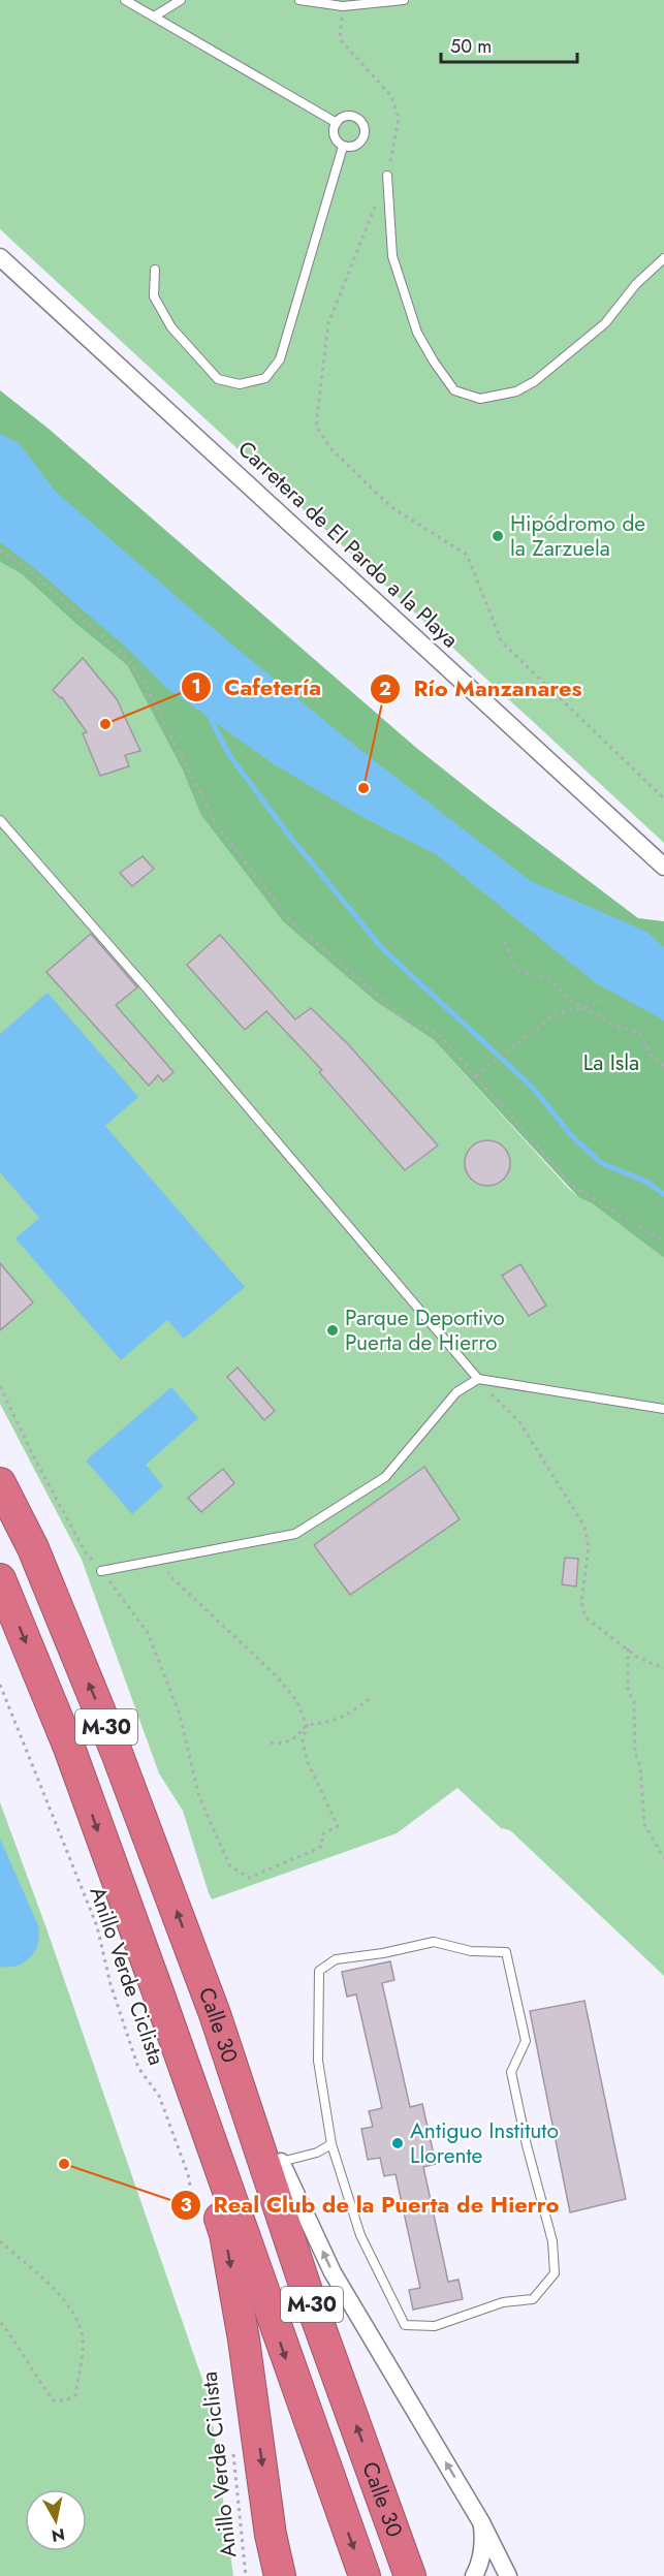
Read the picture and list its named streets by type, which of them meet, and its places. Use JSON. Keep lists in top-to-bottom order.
{
  "streets": {
    "highway": ["M-30", "Calle 30"],
    "street": ["Carretera de El Pardo a la Playa"],
    "path": ["Anillo Verde Ciclista"]
  },
  "parks": ["La Isla"],
  "places": [
    "Hipódromo de la Zarzuela",
    "Cafetería",
    "Río Manzanares",
    "Parque Deportivo Puerta de Hierro",
    "Antiguo Instituto Llorente",
    "Real Club de la Puerta de Hierro"
  ],
  "scale_bar": "50 m",
  "north": "bottom"
}
